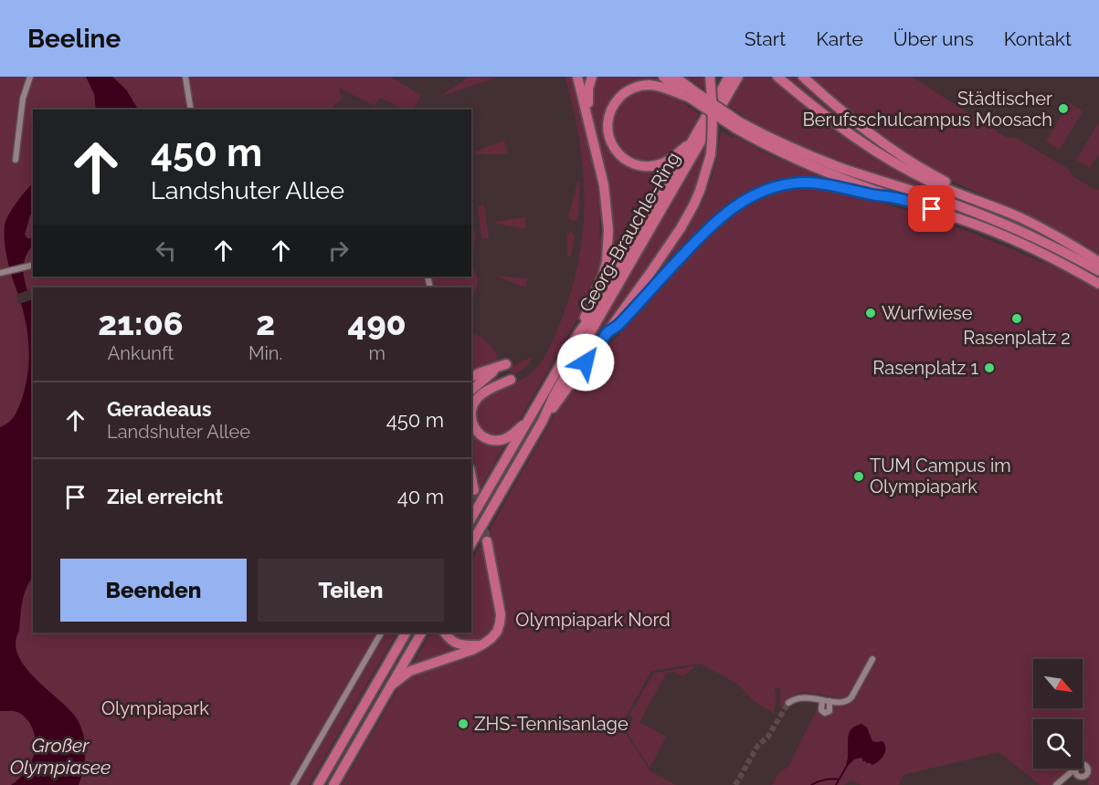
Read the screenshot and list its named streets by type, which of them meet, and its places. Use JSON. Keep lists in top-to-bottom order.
{
  "streets": {
    "highway": ["Georg-Brauchle-Ring"]
  },
  "water": ["Großer Olympiasee"],
  "parks": ["Olympiapark Nord", "Olympiapark"],
  "places": [
    "Städtischer Berufsschulcampus Moosach",
    "Wurfwiese",
    "Rasenplatz 2",
    "Rasenplatz 1",
    "TUM Campus im Olympiapark",
    "ZHS-Tennisanlage"
  ],
  "north": "bottom right",
  "page": {
    "header": "Beeline",
    "nav": [
      "Start",
      "Karte",
      "Über uns",
      "Kontakt"
    ],
    "turn": ["450 m", "Landshuter Allee"],
    "eta": [
      "21:06",
      "Ankunft",
      "2",
      "Min.",
      "490",
      "m"
    ],
    "list": [
      {
        "name": "Geradeaus",
        "note": "Landshuter Allee",
        "value": "450 m"
      },
      {
        "name": "Ziel erreicht",
        "value": "40 m"
      }
    ],
    "buttons": ["Beenden", "Teilen"]
  }
}
